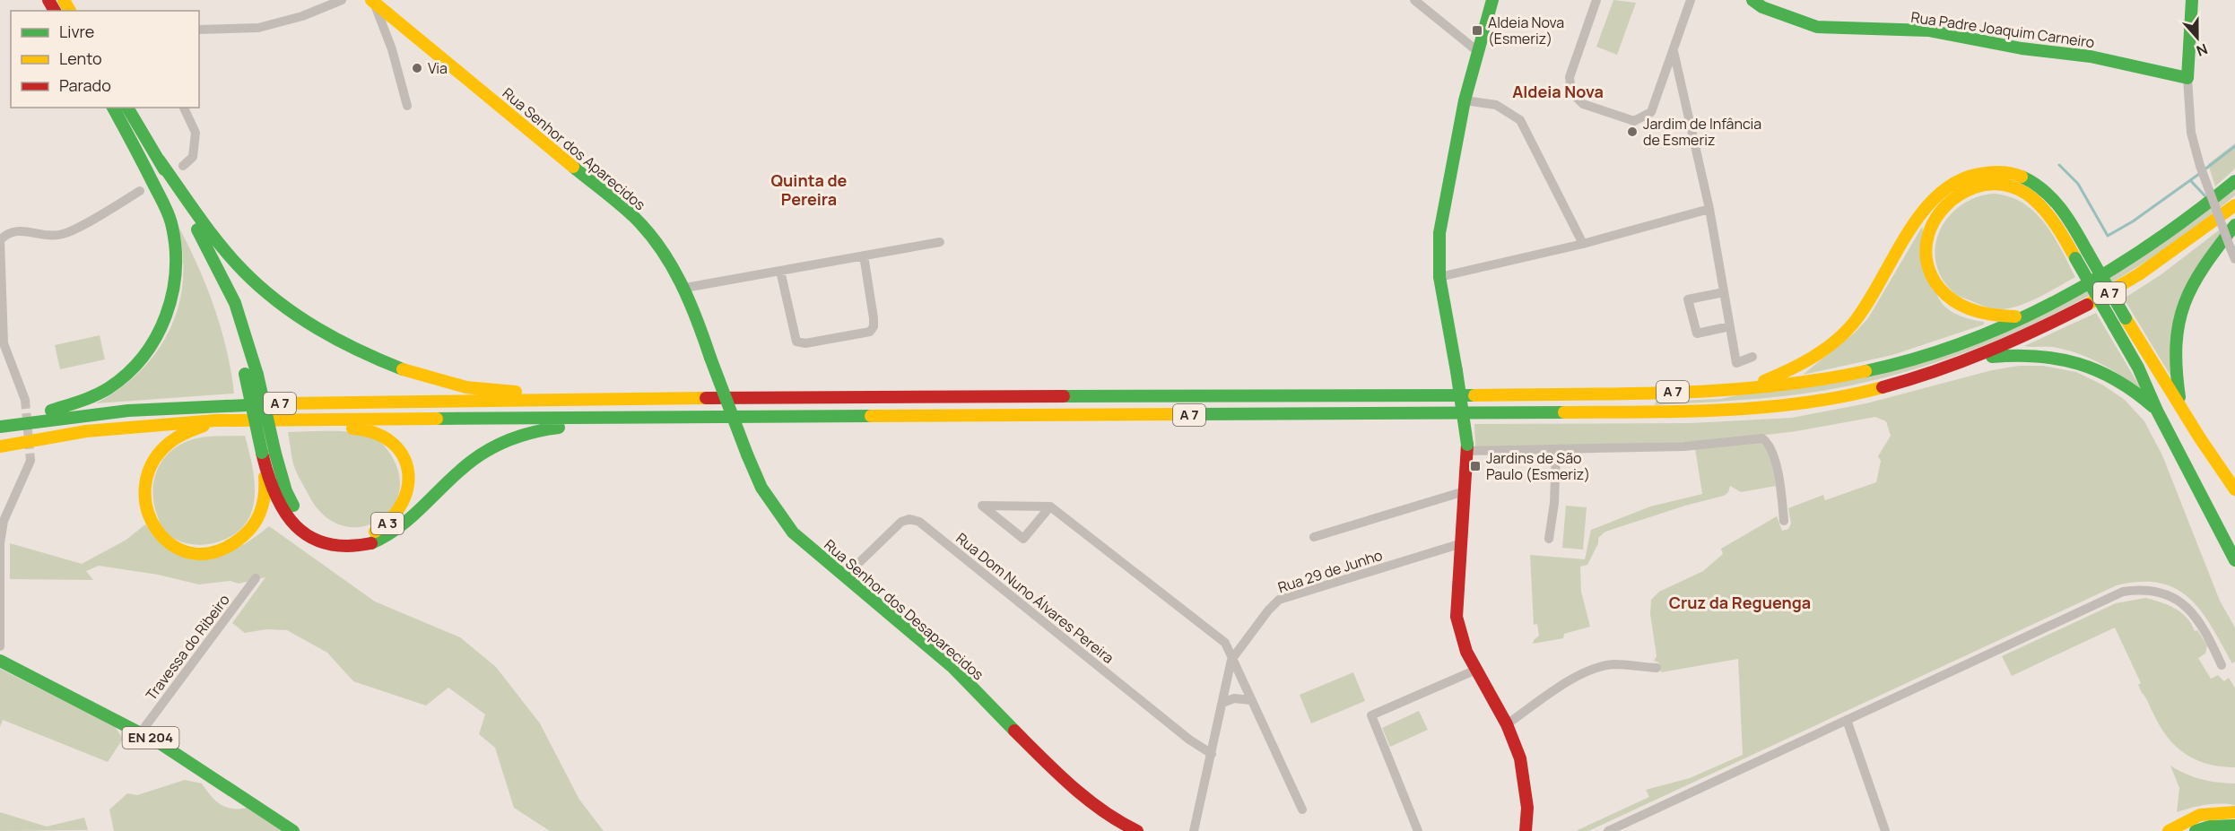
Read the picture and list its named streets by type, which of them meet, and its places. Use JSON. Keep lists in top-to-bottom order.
{
  "streets": {
    "main road": [
      "Rua Padre Joaquim Carneiro",
      "Rua Senhor dos Aparecidos",
      "A 7",
      "A 3",
      "Rua Senhor dos Desaparecidos",
      "EN 204"
    ],
    "street": ["Rua 29 de Junho", "Rua Dom Nuno Álvares Pereira", "Travessa do Ribeiro"]
  },
  "crossings": [
    ["Rua Senhor dos Aparecidos", "Rua Senhor dos Desaparecidos"],
    ["A 7", "A 3"],
    ["Rua Dom Nuno Álvares Pereira", "Rua Senhor dos Desaparecidos"],
    ["Travessa do Ribeiro", "EN 204"]
  ],
  "districts": ["Aldeia Nova", "Quinta de Pereira", "Cruz da Reguenga"],
  "places": {
    "transit": ["Aldeia Nova (Esmeriz)", "Jardins de São Paulo (Esmeriz)"],
    "other": ["Via", "Jardim de Infância de Esmeriz"]
  },
  "legend": ["Livre", "Lento", "Parado"],
  "north": "bottom"
}
